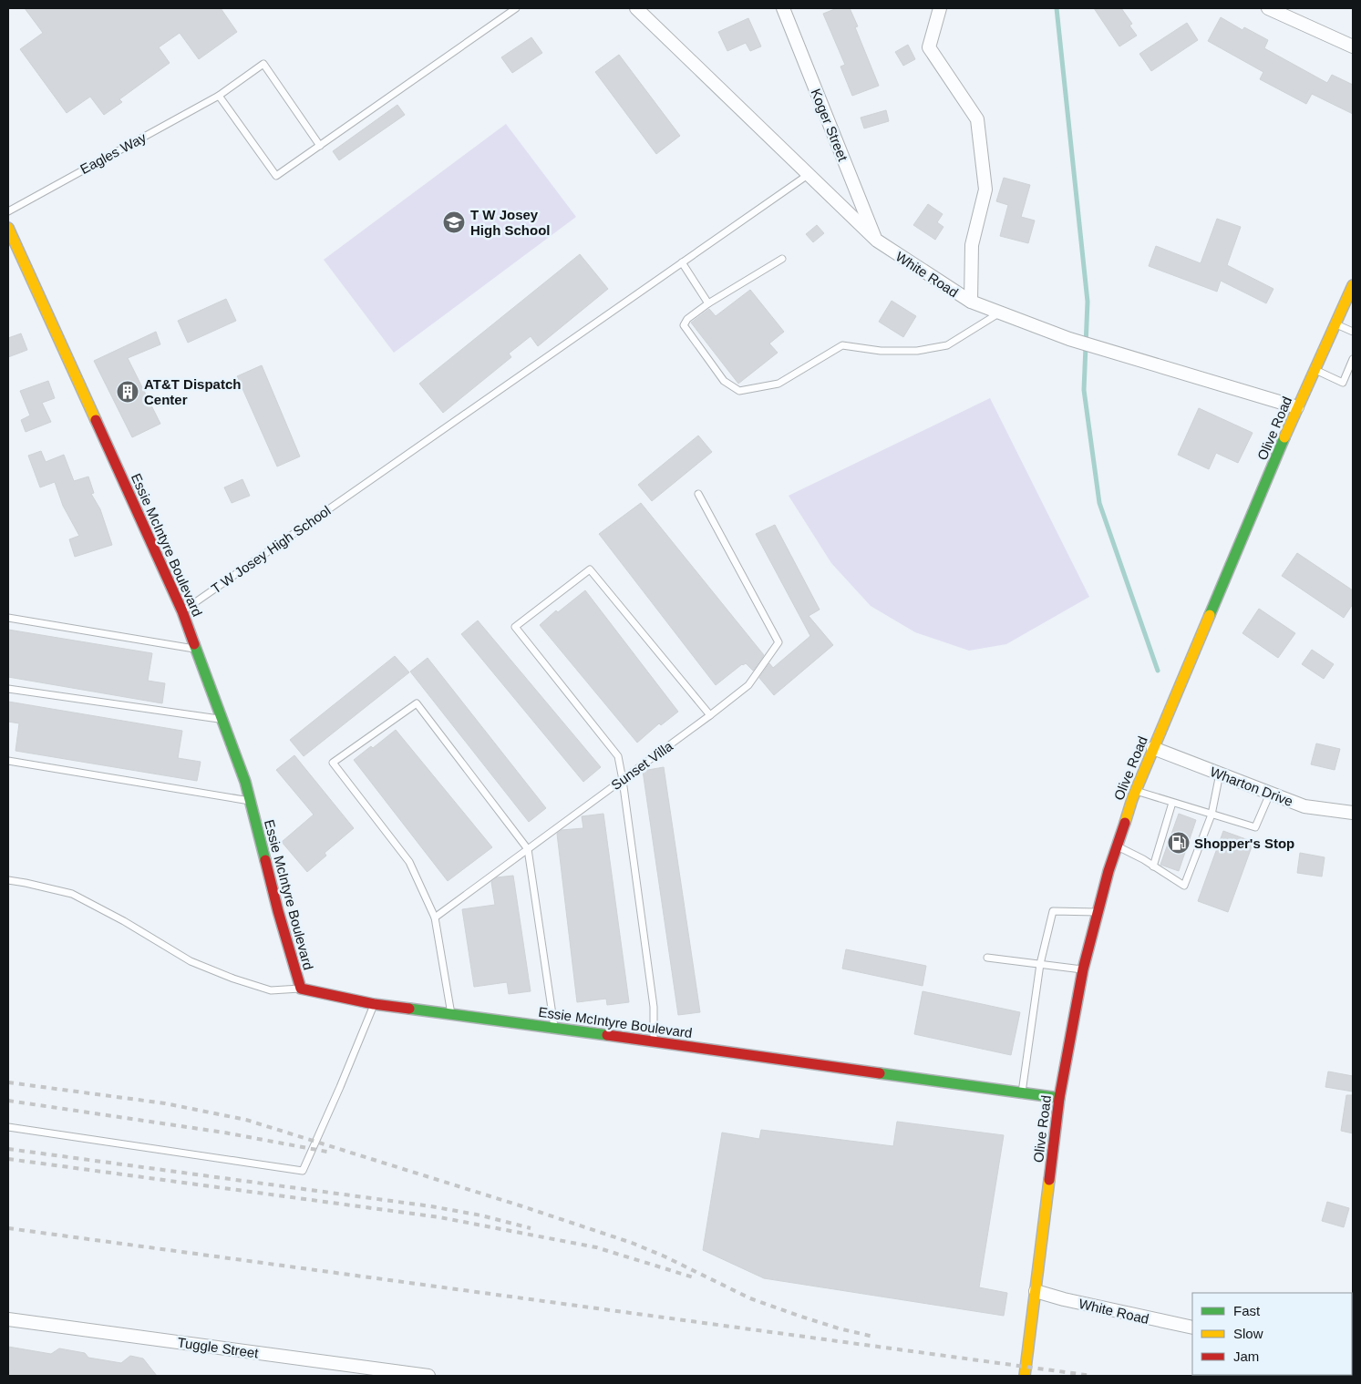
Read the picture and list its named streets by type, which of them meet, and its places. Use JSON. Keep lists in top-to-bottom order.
{
  "streets": {
    "street": [
      "Koger Street",
      "White Road",
      "Olive Road",
      "Essie McIntyre Boulevard",
      "Wharton Drive",
      "Tuggle Street"
    ],
    "lane": ["Eagles Way", "T W Josey High School", "Sunset Villa"]
  },
  "crossings": [
    ["Koger Street", "White Road"],
    ["White Road", "Olive Road"],
    ["White Road", "T W Josey High School"],
    ["Olive Road", "Essie McIntyre Boulevard"],
    ["Olive Road", "Wharton Drive"],
    ["Essie McIntyre Boulevard", "T W Josey High School"]
  ],
  "places": {
    "school or university": ["T W Josey High School"],
    "building": ["AT&T Dispatch Center"],
    "fuel station": ["Shopper's Stop"]
  },
  "legend": ["Fast", "Slow", "Jam"]
}
